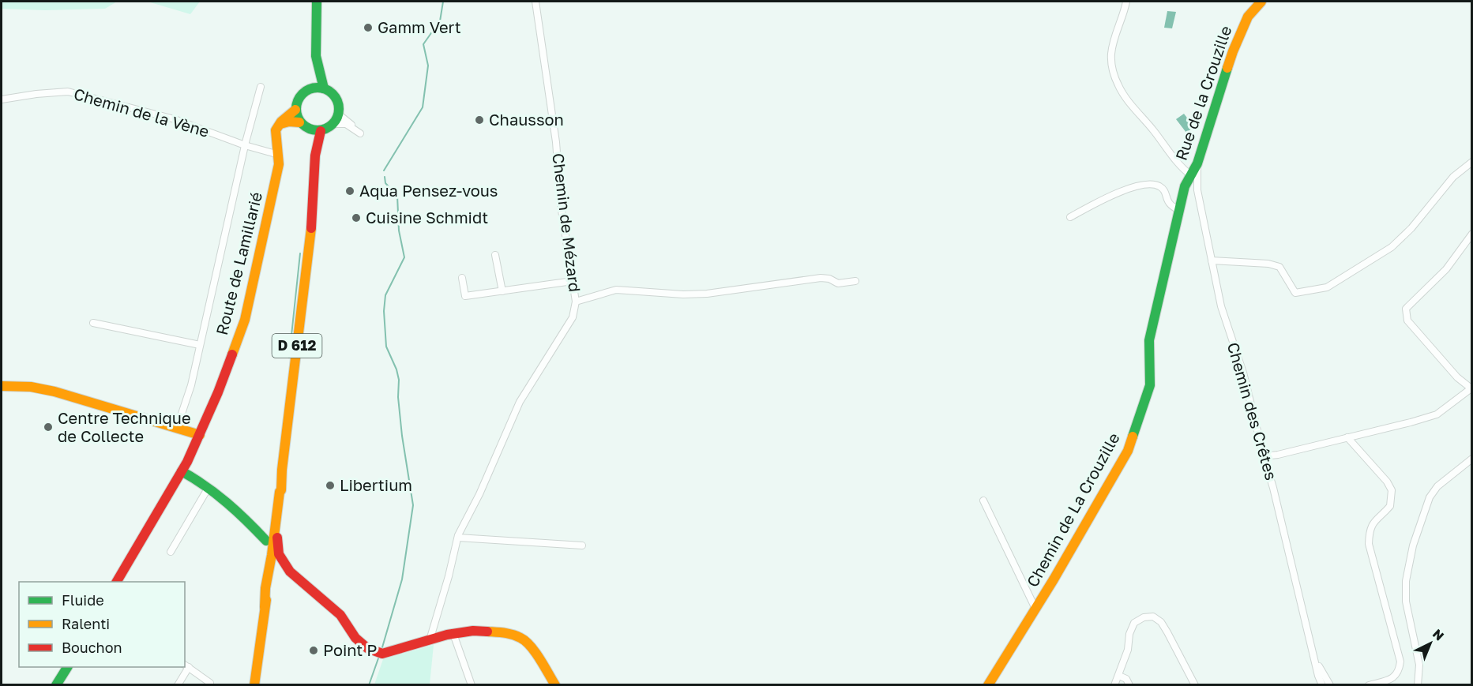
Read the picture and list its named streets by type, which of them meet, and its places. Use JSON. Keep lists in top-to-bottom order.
{
  "streets": {
    "main road": [
      "Rue de la Crouzille",
      "Route de Lamillarié",
      "D 612",
      "Chemin de La Crouzille"
    ],
    "street": ["Chemin de la Vène", "Chemin de Mézard", "Chemin des Crêtes"]
  },
  "crossings": [
    ["Rue de la Crouzille", "Chemin des Crêtes"],
    ["Rue de la Crouzille", "Chemin de La Crouzille"],
    ["Chemin de la Vène", "Route de Lamillarié"]
  ],
  "places": [
    "Gamm Vert",
    "Chausson",
    "Aqua Pensez-vous",
    "Cuisine Schmidt",
    "Centre Technique de Collecte",
    "Libertium",
    "Point P"
  ],
  "legend": ["Fluide", "Ralenti", "Bouchon"],
  "north": "top right"
}
